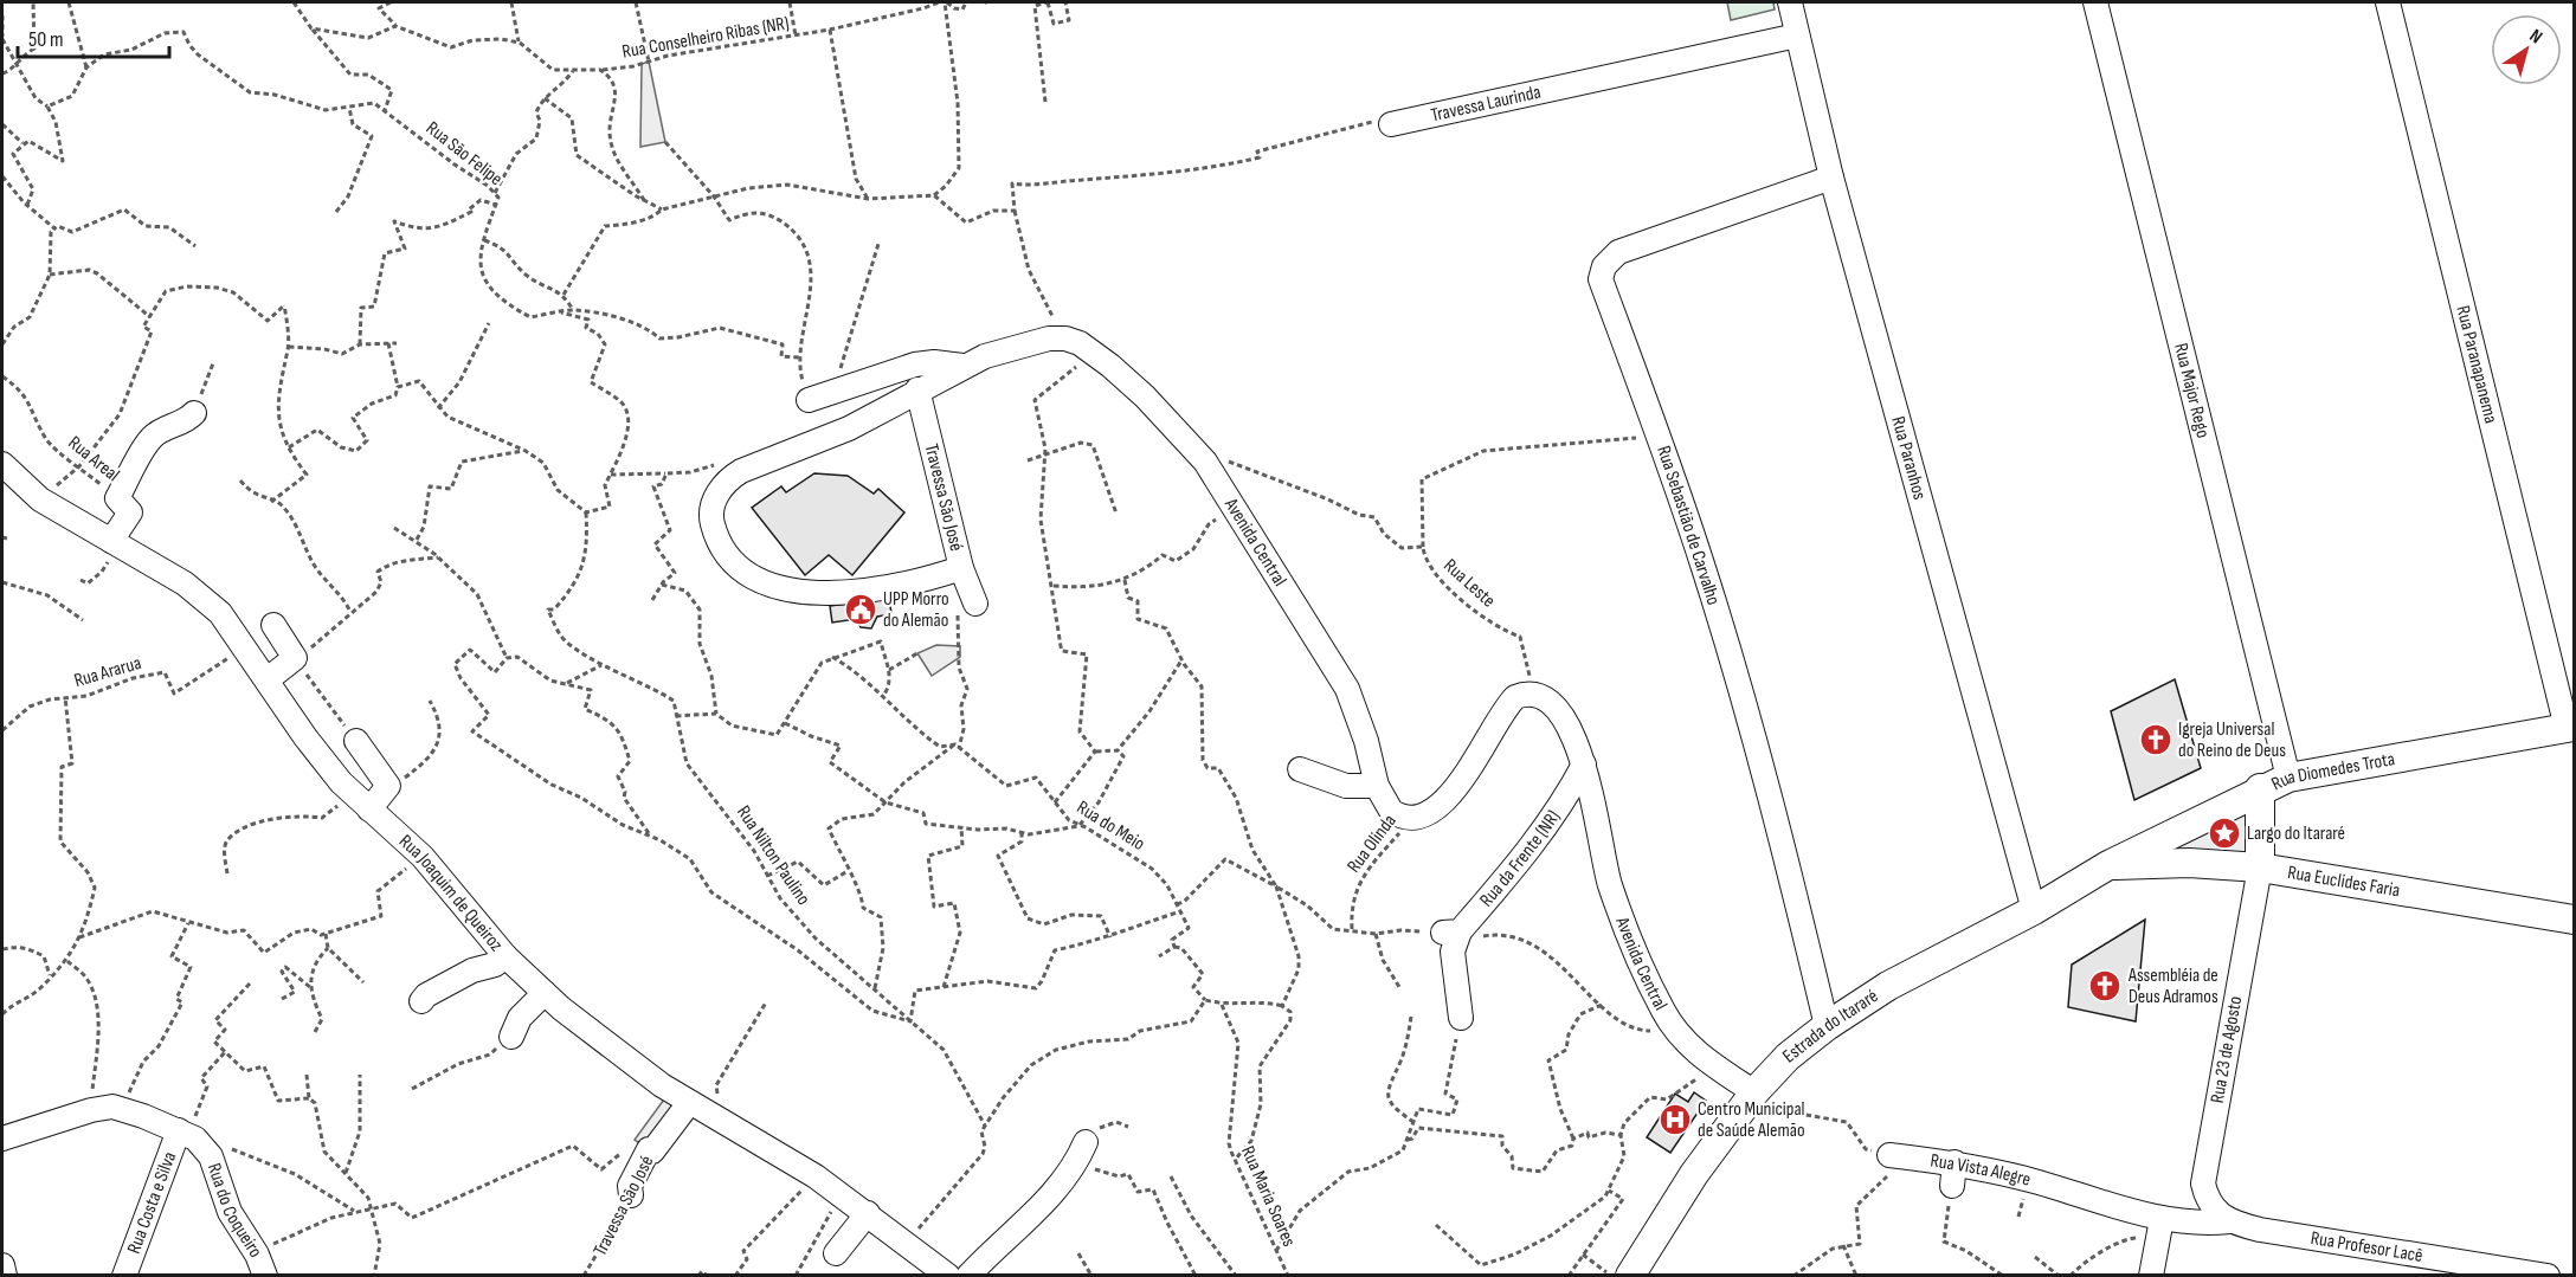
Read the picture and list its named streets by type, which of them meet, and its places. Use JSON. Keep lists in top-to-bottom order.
{
  "streets": {
    "main road": ["Rua Diomedes Trota", "Rua Euclides Faria", "Estrada do Itararé"],
    "street": [
      "Travessa Laurinda",
      "Rua Paranapanema",
      "Rua Major Rego",
      "Rua Paranhos",
      "Travessa São José",
      "Rua Sebastião de Carvalho",
      "Avenida Central",
      "Rua da Frente (NR)",
      "Rua Joaquim de Queiroz",
      "Rua 23 de Agosto",
      "Rua Vista Alegre",
      "Rua Costa e Silva",
      "Rua do Coqueiro",
      "Rua Profesor Lacê"
    ],
    "path": [
      "Rua Conselheiro Ribas (NR)",
      "Rua São Felipe",
      "Rua Areal",
      "Rua Leste",
      "Rua Ararua",
      "Rua do Meio",
      "Rua Olinda",
      "Rua Nilton Paulino",
      "Rua Maria Soares"
    ]
  },
  "crossings": [
    ["Travessa Laurinda", "Rua Paranhos"],
    ["Rua Paranapanema", "Rua Diomedes Trota"],
    ["Rua Major Rego", "Rua Diomedes Trota"],
    ["Rua Paranhos", "Rua Sebastião de Carvalho"],
    ["Rua Paranhos", "Estrada do Itararé"],
    ["Travessa São José", "Rua Joaquim de Queiroz"],
    ["Rua Sebastião de Carvalho", "Estrada do Itararé"],
    ["Avenida Central", "Rua Leste"],
    ["Avenida Central", "Rua Olinda"],
    ["Avenida Central", "Rua da Frente (NR)"],
    ["Avenida Central", "Estrada do Itararé"],
    ["Rua Ararua", "Rua Joaquim de Queiroz"],
    ["Rua Diomedes Trota", "Rua Euclides Faria"],
    ["Rua Diomedes Trota", "Estrada do Itararé"],
    ["Rua Euclides Faria", "Estrada do Itararé"],
    ["Rua Euclides Faria", "Rua 23 de Agosto"],
    ["Rua 23 de Agosto", "Rua Vista Alegre"],
    ["Rua 23 de Agosto", "Rua Profesor Lacê"],
    ["Rua Vista Alegre", "Rua Profesor Lacê"],
    ["Rua Costa e Silva", "Rua do Coqueiro"]
  ],
  "places": {
    "public building": ["UPP Morro do Alemão"],
    "church": ["Igreja Universal do Reino de Deus", "Assembléia de Deus Adramos"],
    "place": ["Largo do Itararé"],
    "hospital": ["Centro Municipal de Saúde Alemão"]
  },
  "scale_bar": "50 m",
  "north": "top right"
}
